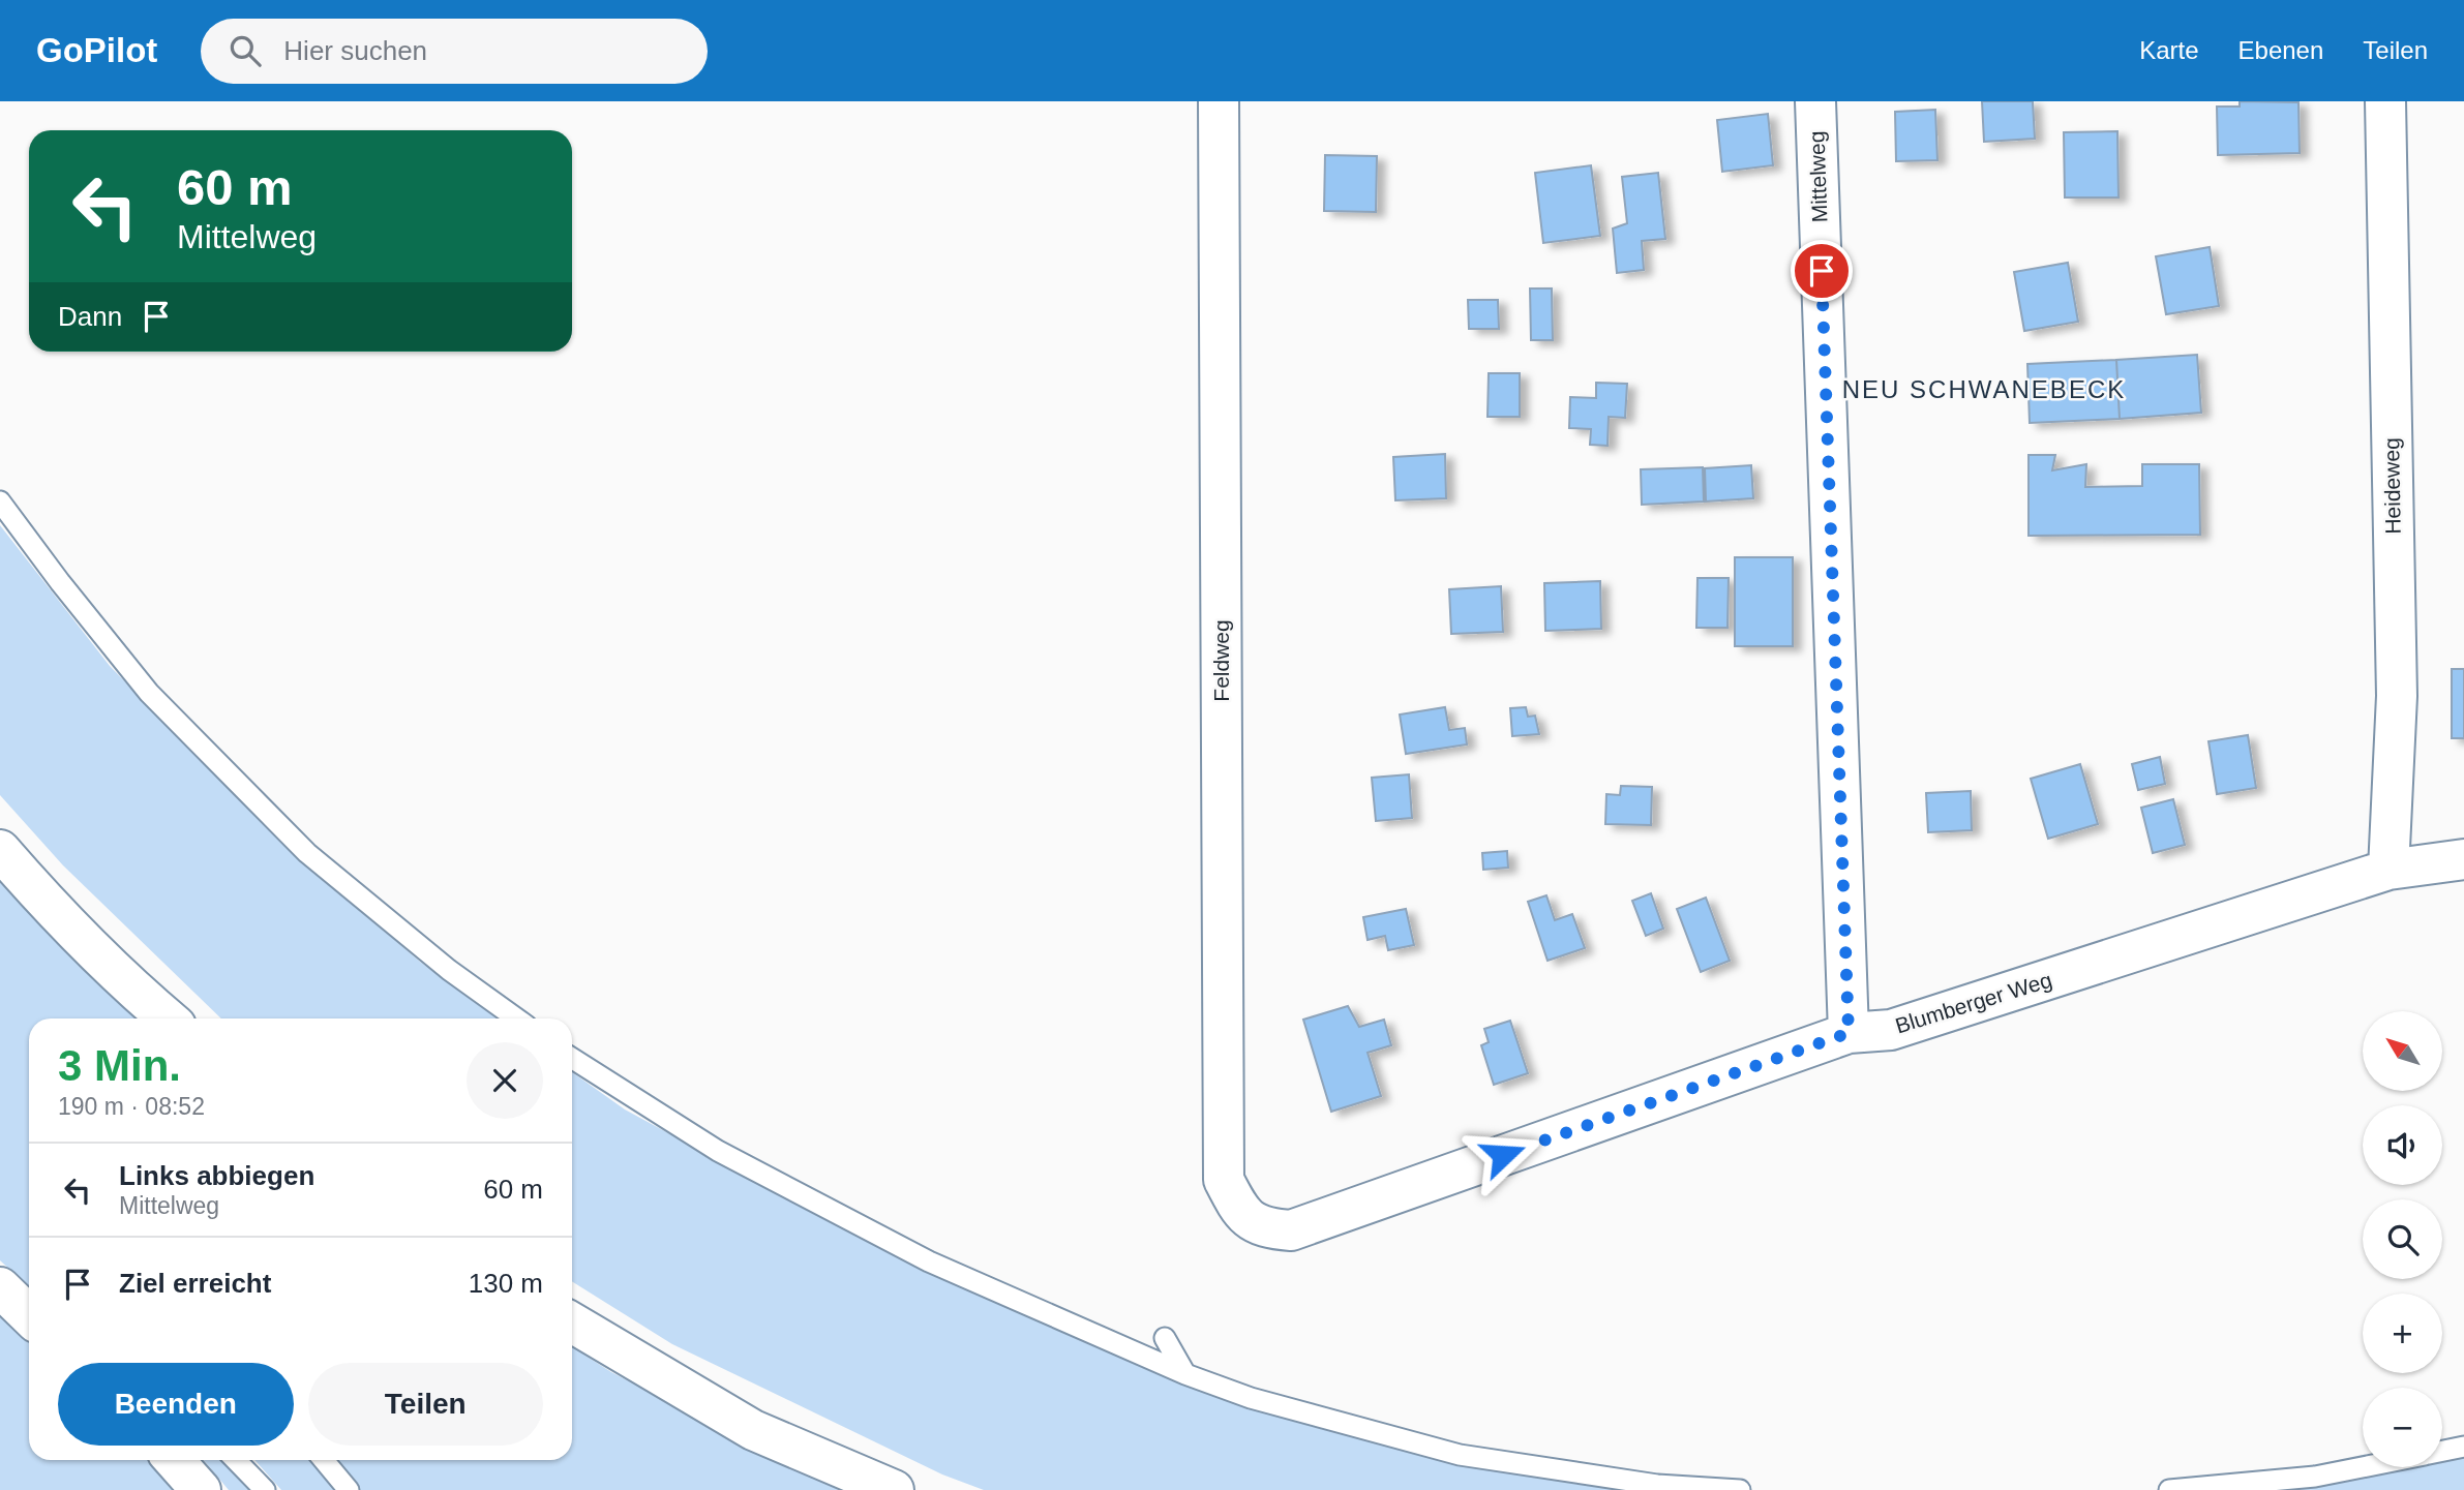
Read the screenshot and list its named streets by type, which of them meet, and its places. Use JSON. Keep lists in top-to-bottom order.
{
  "streets": {
    "main road": [
      "Mittelweg",
      "Heideweg",
      "Feldweg",
      "Blumberger Weg"
    ]
  },
  "crossings": [
    ["Mittelweg", "Blumberger Weg"],
    ["Heideweg", "Blumberger Weg"],
    ["Feldweg", "Blumberger Weg"]
  ],
  "districts": ["NEU SCHWANEBECK"],
  "north": "top left",
  "page": {
    "header": "GoPilot",
    "search": "Hier suchen",
    "nav": ["Karte", "Ebenen", "Teilen"],
    "turn": ["60 m", "Mittelweg"],
    "then": "Dann",
    "map_buttons": ["+", "−"],
    "heading": ["3 Min.", "190 m · 08:52"],
    "list": [
      {
        "name": "Links abbiegen",
        "note": "Mittelweg",
        "value": "60 m"
      },
      {
        "name": "Ziel erreicht",
        "value": "130 m"
      }
    ],
    "buttons": ["Beenden", "Teilen"]
  }
}
